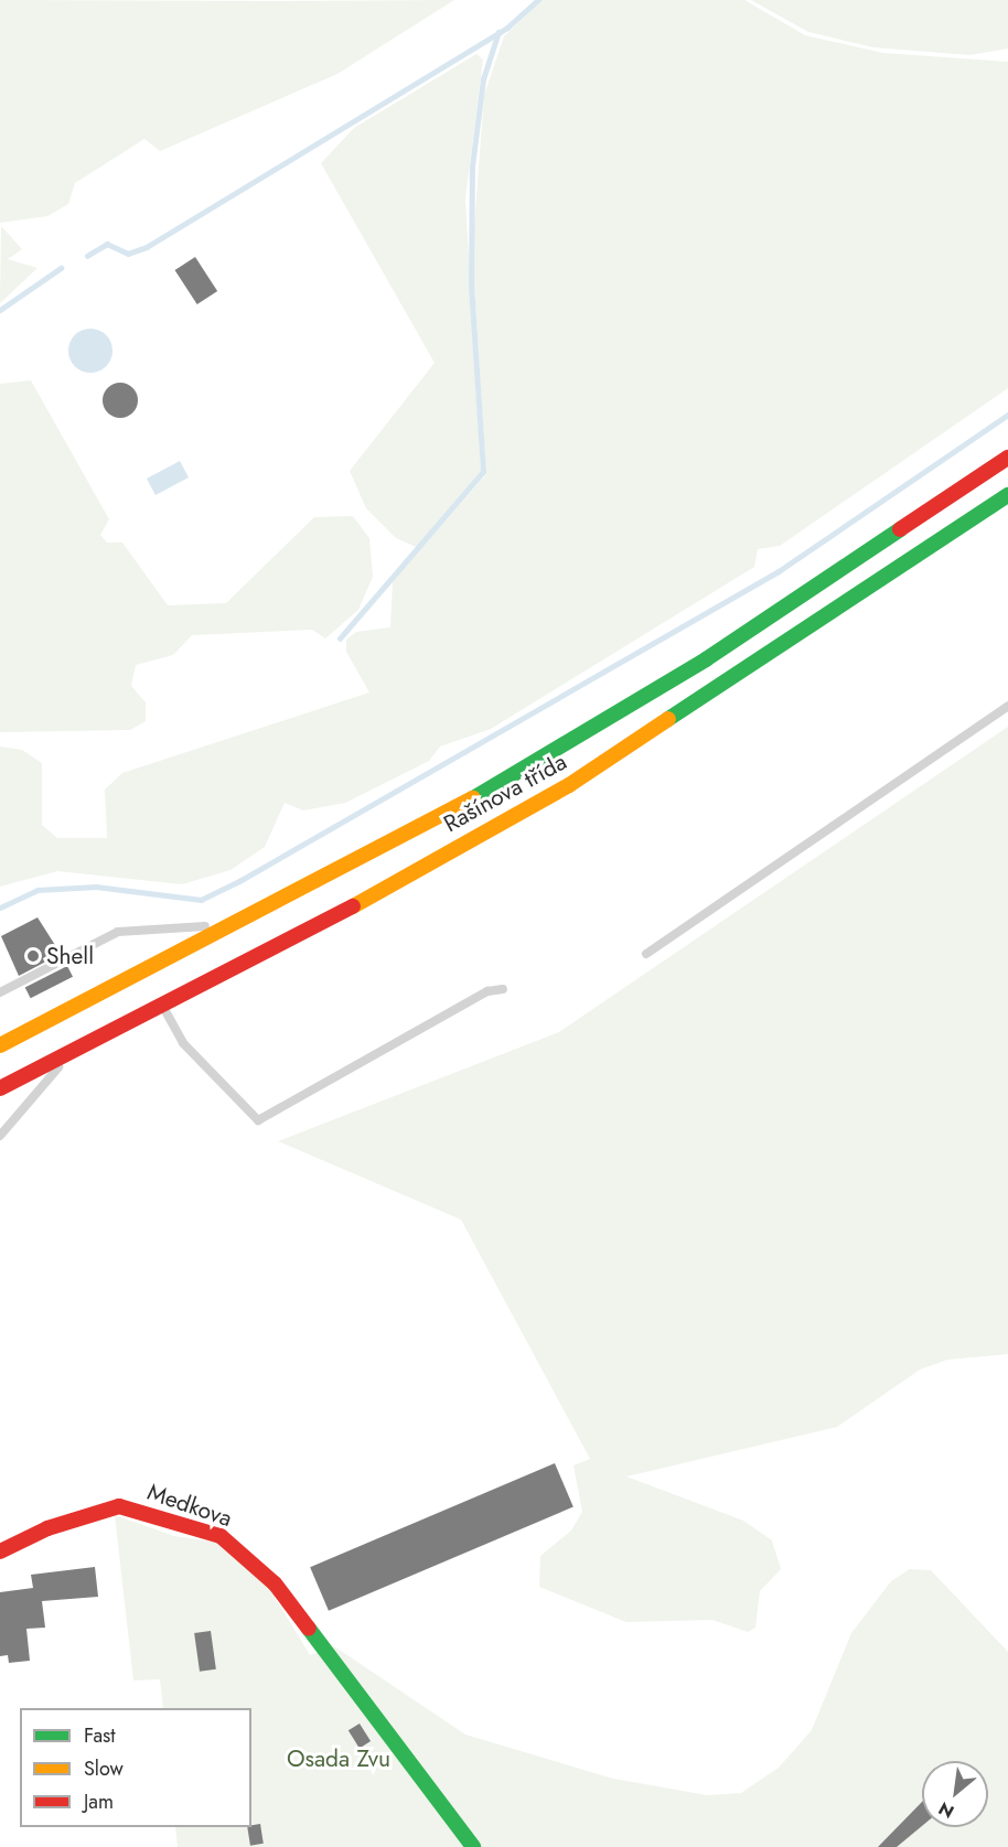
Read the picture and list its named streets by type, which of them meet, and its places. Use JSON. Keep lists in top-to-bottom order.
{
  "streets": {
    "main road": ["Rašínova třída", "Medkova"]
  },
  "parks": ["Osada Zvu"],
  "places": ["Shell"],
  "legend": ["Fast", "Slow", "Jam"],
  "north": "bottom left"
}
